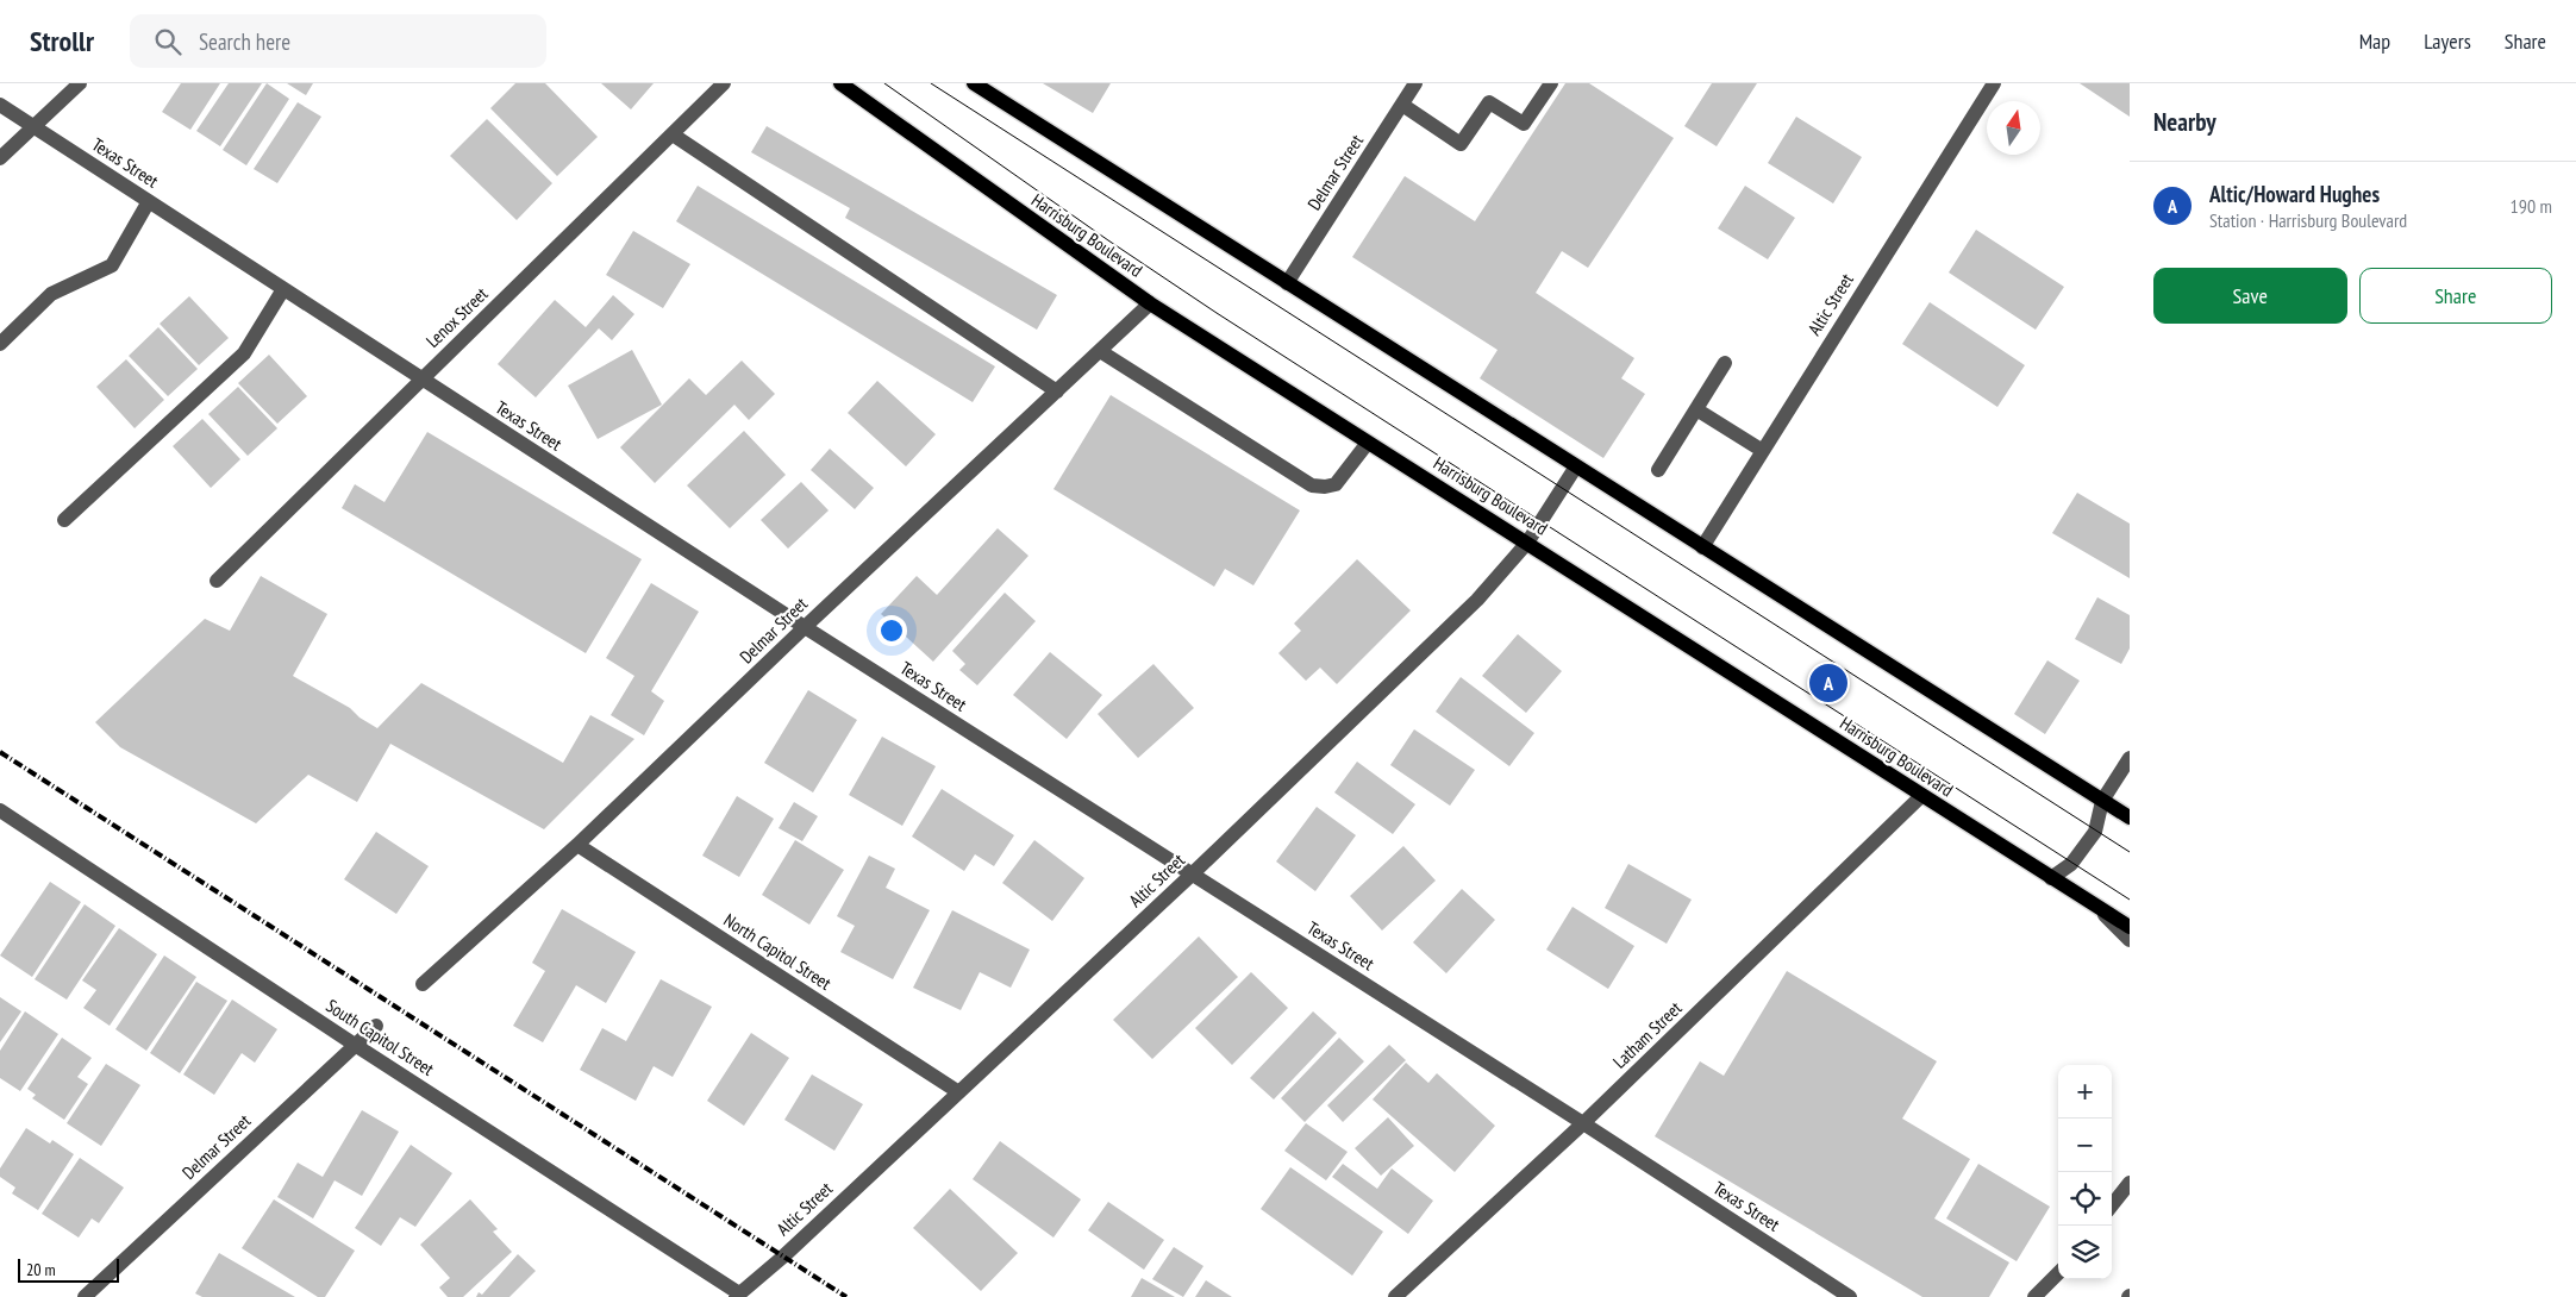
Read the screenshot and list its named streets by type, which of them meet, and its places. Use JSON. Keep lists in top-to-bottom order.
{
  "streets": {
    "main road": ["Harrisburg Boulevard"],
    "street": [
      "Texas Street",
      "Delmar Street",
      "Altic Street",
      "Lenox Street",
      "North Capitol Street",
      "Latham Street",
      "South Capitol Street"
    ]
  },
  "crossings": [
    ["Texas Street", "Delmar Street"],
    ["Texas Street", "Altic Street"],
    ["Texas Street", "Lenox Street"],
    ["Texas Street", "Latham Street"],
    ["Delmar Street", "Harrisburg Boulevard"],
    ["Delmar Street", "North Capitol Street"],
    ["Delmar Street", "South Capitol Street"],
    ["Harrisburg Boulevard", "Altic Street"],
    ["Harrisburg Boulevard", "Latham Street"],
    ["Altic Street", "North Capitol Street"],
    ["Altic Street", "South Capitol Street"]
  ],
  "scale_bar": "20 m",
  "north": "top",
  "page": {
    "header": "Strollr",
    "search": "Search here",
    "nav": ["Map", "Layers", "Share"],
    "heading": "Nearby",
    "list": [
      {
        "mark": "A",
        "name": "Altic/Howard Hughes",
        "note": "Station · Harrisburg Boulevard",
        "value": "190 m"
      }
    ],
    "buttons": ["Save", "Share"],
    "pins": "A",
    "map_buttons": ["+", "−"],
    "scale": "20 m"
  }
}
